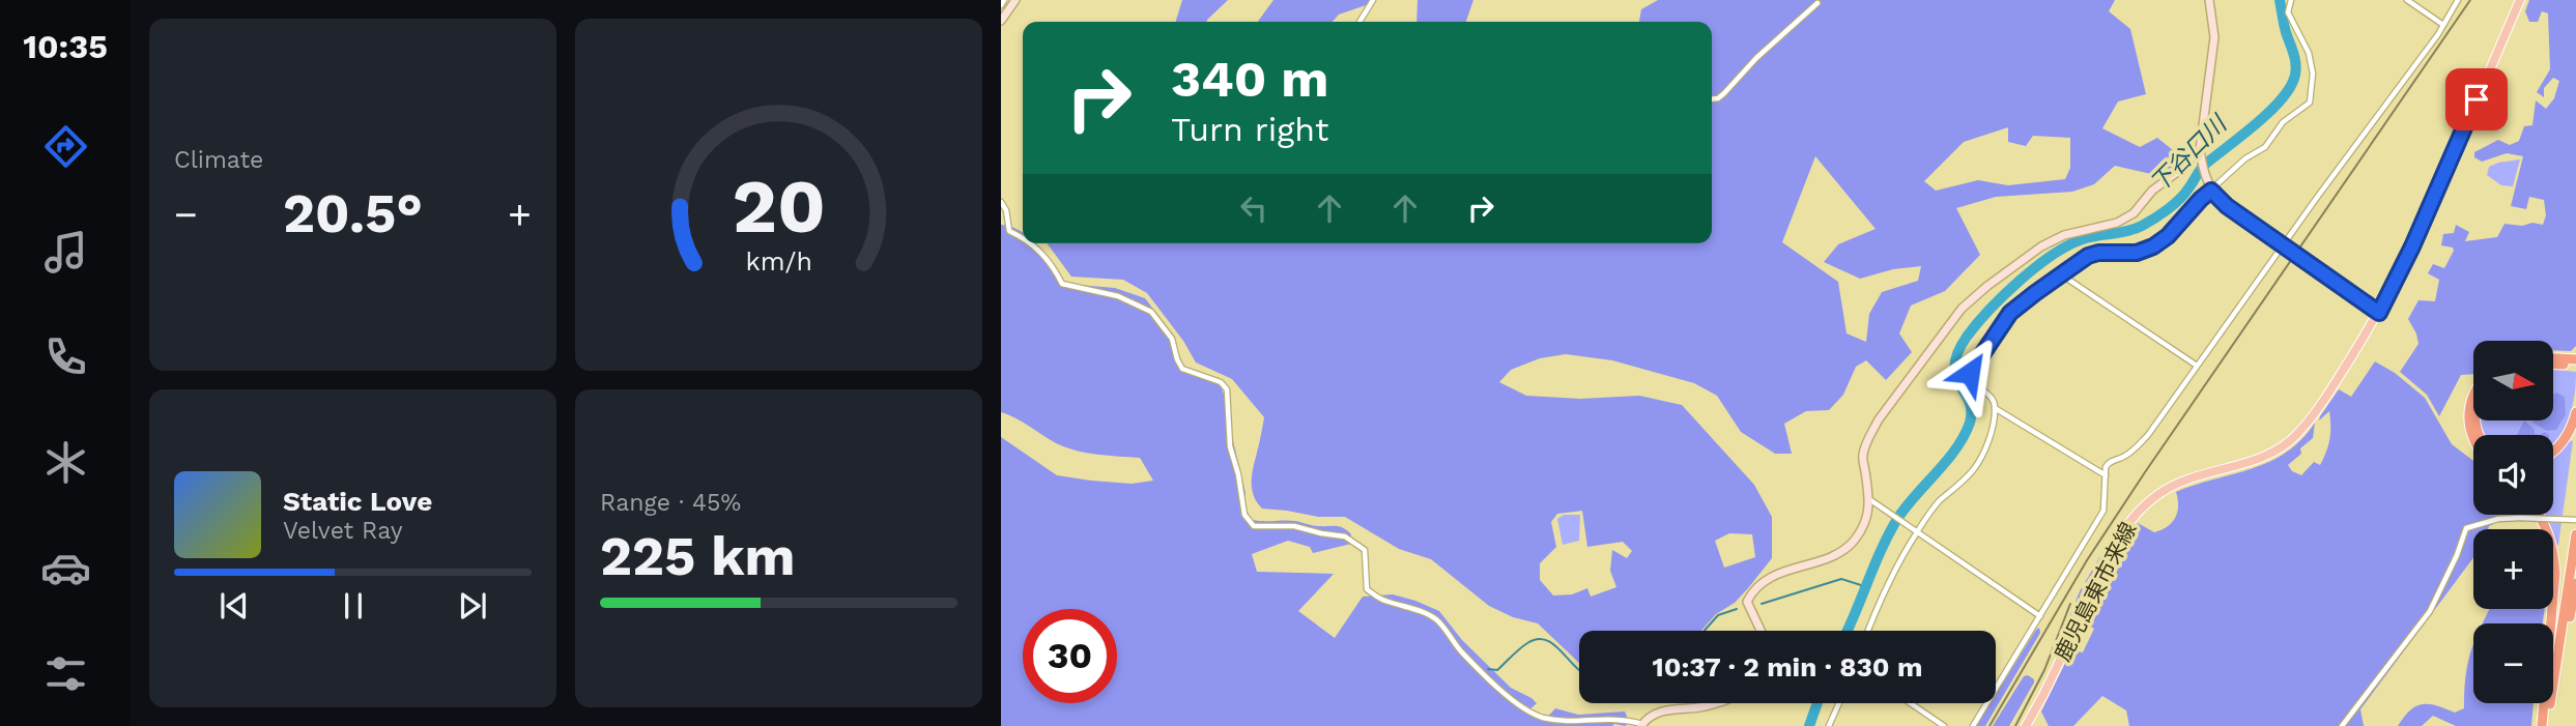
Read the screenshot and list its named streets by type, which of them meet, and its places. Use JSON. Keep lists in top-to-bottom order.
{
  "streets": {
    "main road": ["鹿児島東市来線"]
  },
  "water": ["下谷口川"],
  "north": "right",
  "page": {
    "tabs": "10:35",
    "tile": [
      "Climate",
      ["Range · 45%", "225 km"]
    ],
    "turn": ["340 m", "Turn right"],
    "heat": ["−", "20.5°", "+"],
    "map_buttons": ["+", "−"],
    "song": ["Static Love", "Velvet Ray"],
    "limit": "30",
    "trip": "10:37 · 2 min · 830 m",
    "gauge": ["20", "km/h"]
  }
}
